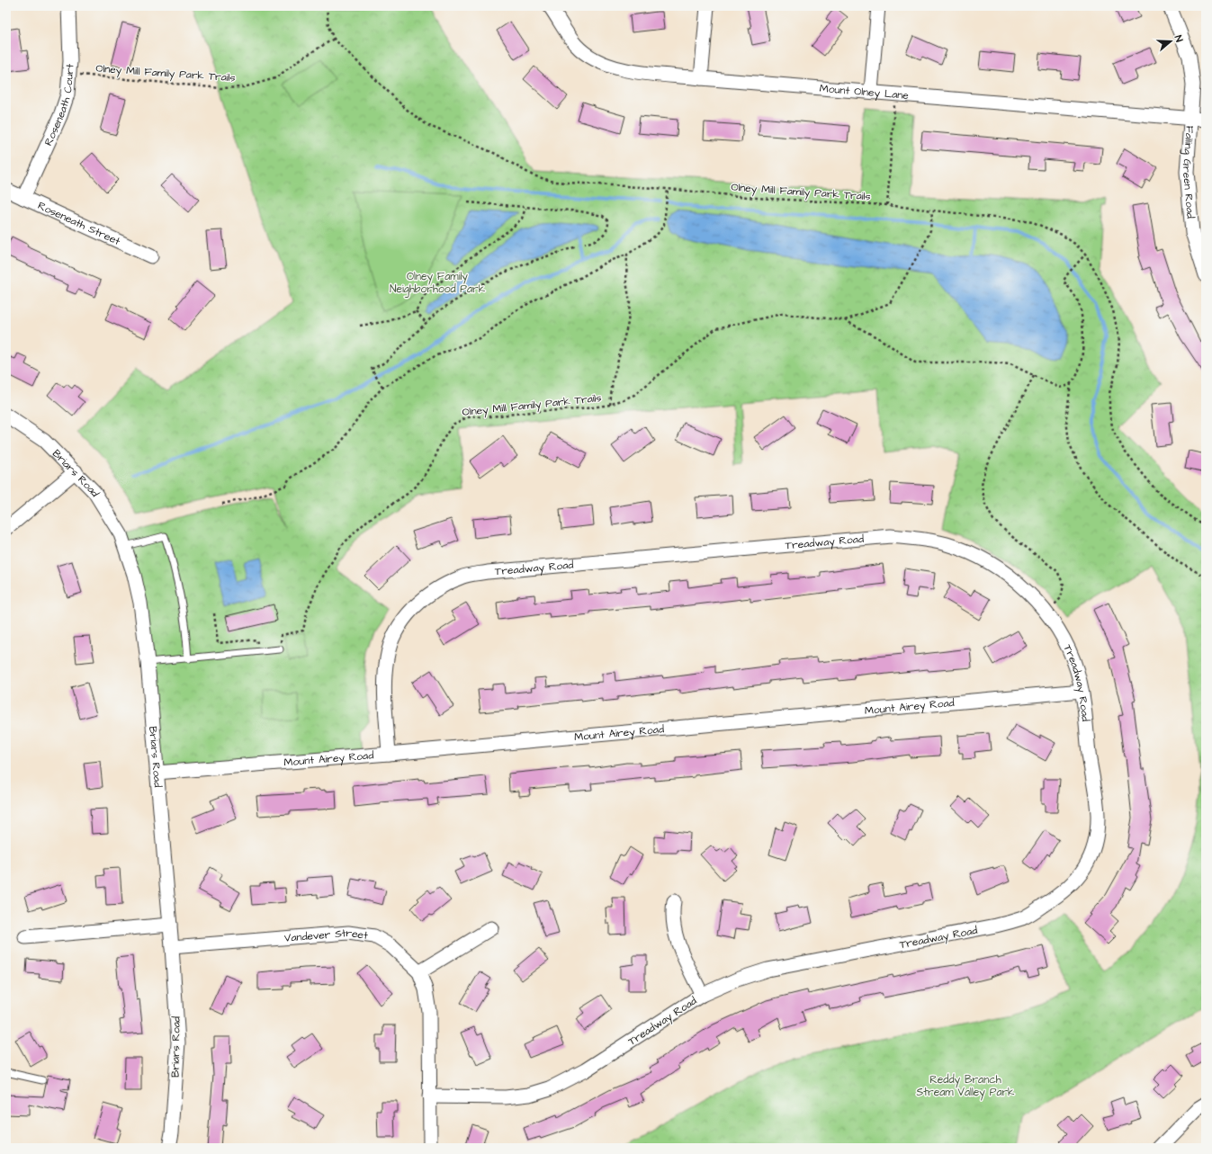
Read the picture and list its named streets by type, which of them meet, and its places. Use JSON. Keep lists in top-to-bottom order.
{
  "streets": {
    "street": [
      "Mount Olney Lane",
      "Roseneath Court",
      "Falling Green Road",
      "Roseneath Street",
      "Briars Road",
      "Treadway Road",
      "Mount Airey Road",
      "Vandever Street"
    ],
    "path": ["Olney Mill Family Park Trails"]
  },
  "crossings": [
    ["Olney Mill Family Park Trails", "Roseneath Court"],
    ["Mount Olney Lane", "Falling Green Road"],
    ["Roseneath Court", "Roseneath Street"],
    ["Briars Road", "Mount Airey Road"],
    ["Briars Road", "Vandever Street"],
    ["Treadway Road", "Mount Airey Road"],
    ["Treadway Road", "Vandever Street"]
  ],
  "parks": ["Olney Family Neighborhood Park", "Reddy Branch Stream Valley Park"],
  "north": "right"
}
